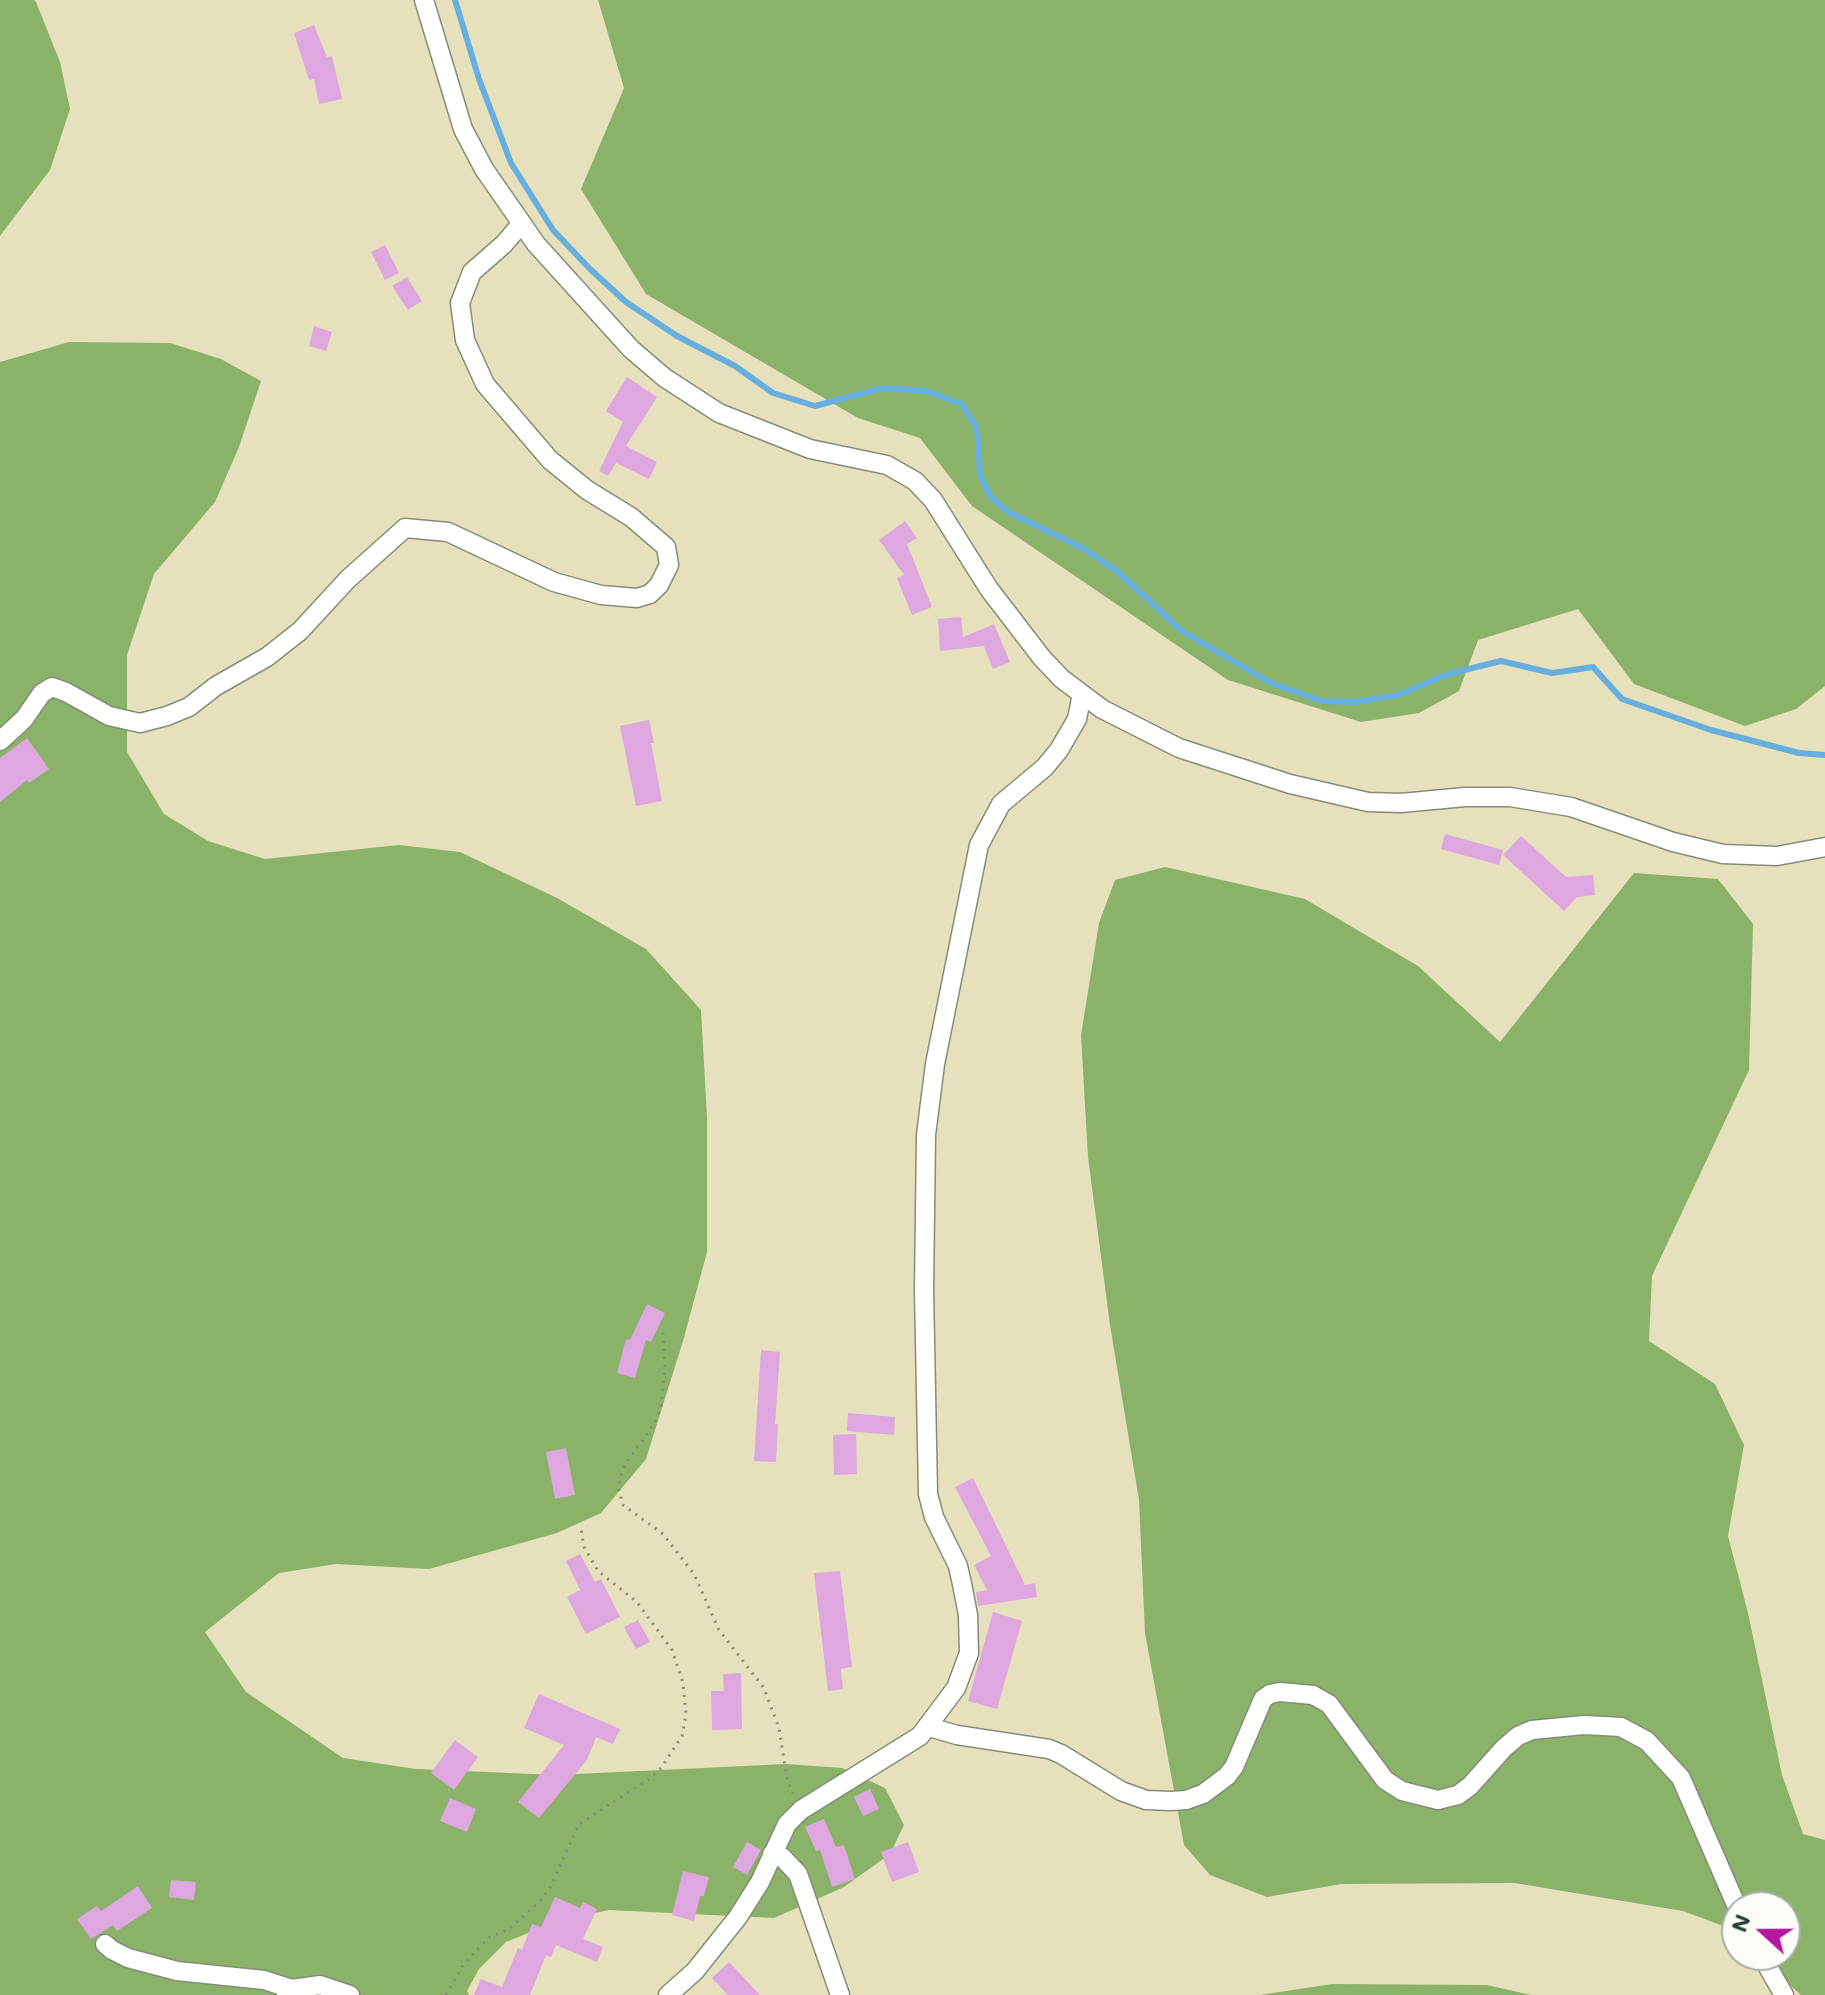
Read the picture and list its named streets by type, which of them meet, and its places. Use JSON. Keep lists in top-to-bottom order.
{
  "north": "left"
}
